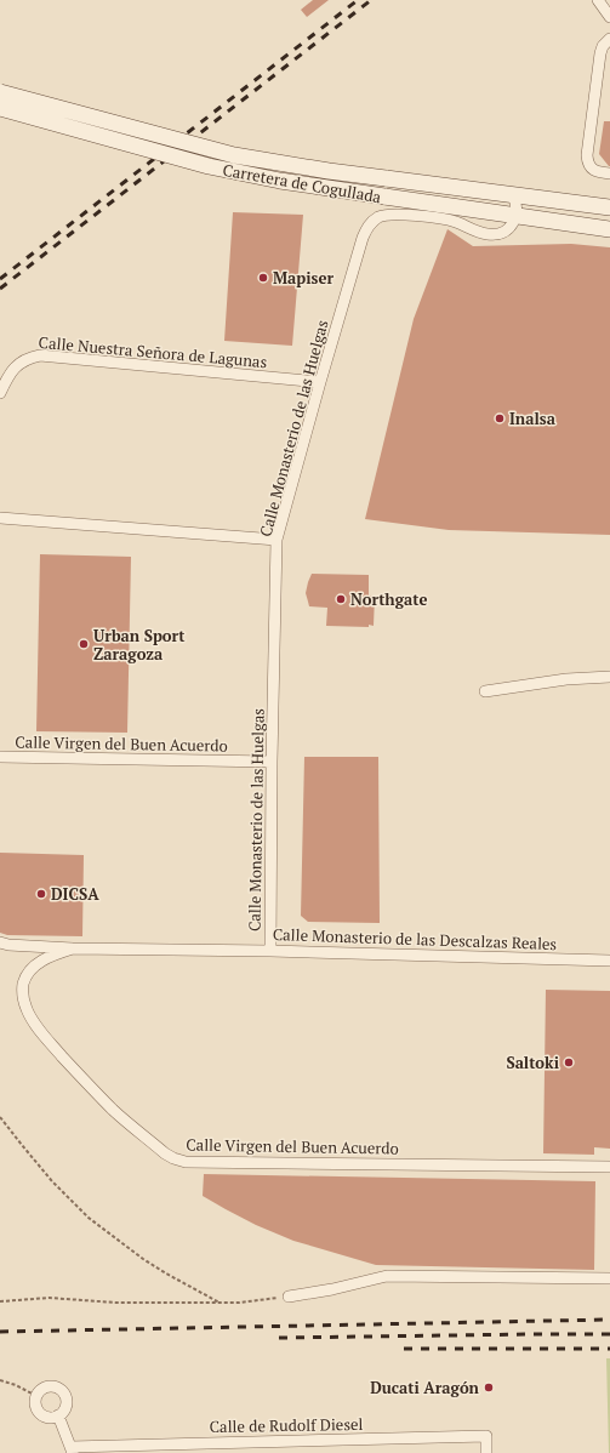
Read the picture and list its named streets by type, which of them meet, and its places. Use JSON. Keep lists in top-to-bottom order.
{
  "streets": {
    "street": [
      "Carretera de Cogullada",
      "Calle Nuestra Señora de Lagunas",
      "Calle Monasterio de las Huelgas",
      "Calle Virgen del Buen Acuerdo",
      "Calle Monasterio de las Descalzas Reales",
      "Calle de Rudolf Diesel"
    ]
  },
  "crossings": [
    ["Carretera de Cogullada", "Calle Monasterio de las Huelgas"],
    ["Calle Nuestra Señora de Lagunas", "Calle Monasterio de las Huelgas"],
    ["Calle Monasterio de las Huelgas", "Calle Virgen del Buen Acuerdo"],
    ["Calle Monasterio de las Huelgas", "Calle Monasterio de las Descalzas Reales"],
    ["Calle Virgen del Buen Acuerdo", "Calle Monasterio de las Descalzas Reales"]
  ],
  "places": [
    "Mapiser",
    "Inalsa",
    "Northgate",
    "Urban Sport Zaragoza",
    "DICSA",
    "Saltoki",
    "Ducati Aragón"
  ]
}
